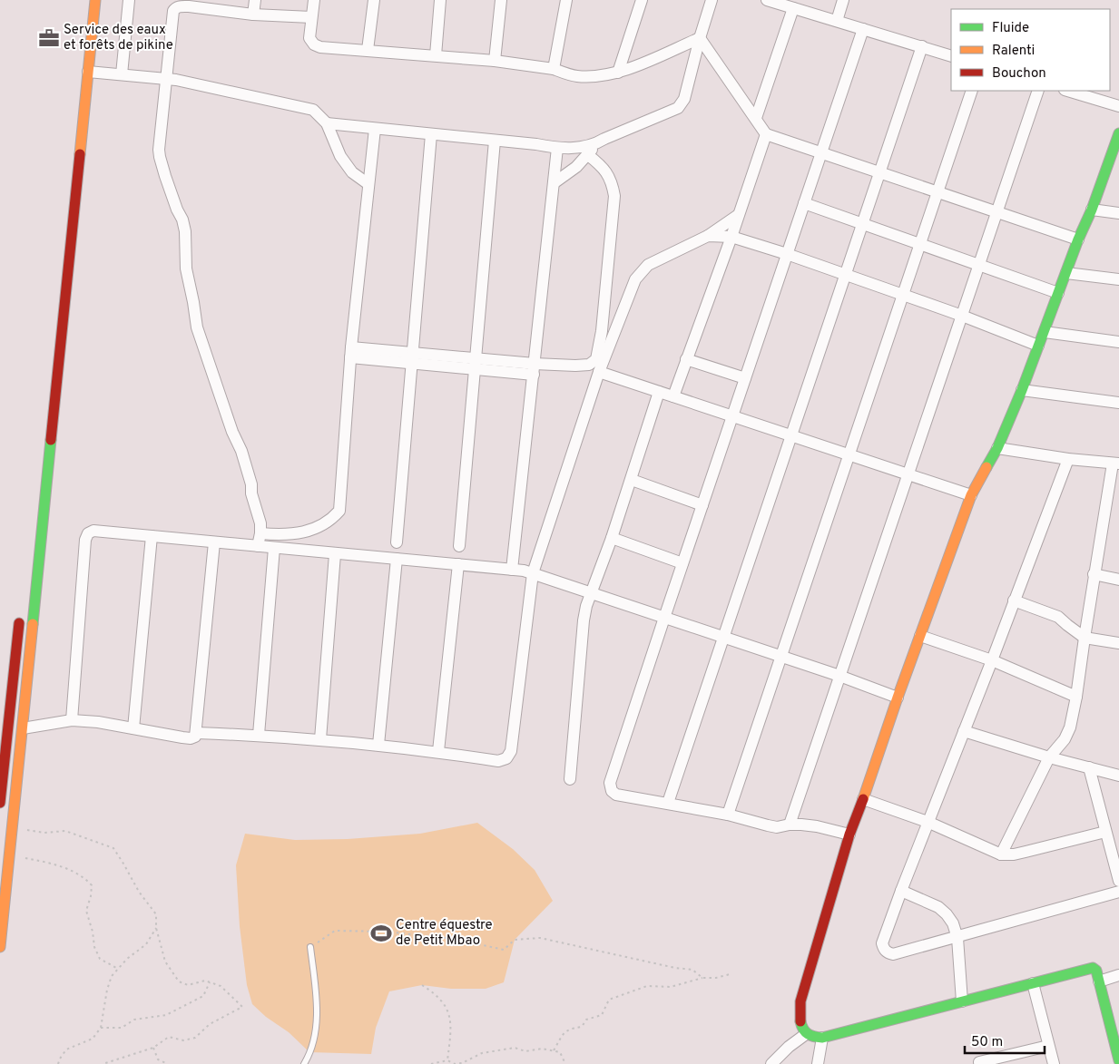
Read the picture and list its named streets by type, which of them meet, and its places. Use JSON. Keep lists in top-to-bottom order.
{
  "places": {
    "office": ["Service des eaux et forêts de pikine"],
    "sports": ["Centre équestre de Petit Mbao"]
  },
  "legend": ["Fluide", "Ralenti", "Bouchon"],
  "scale_bar": "50 m"
}
